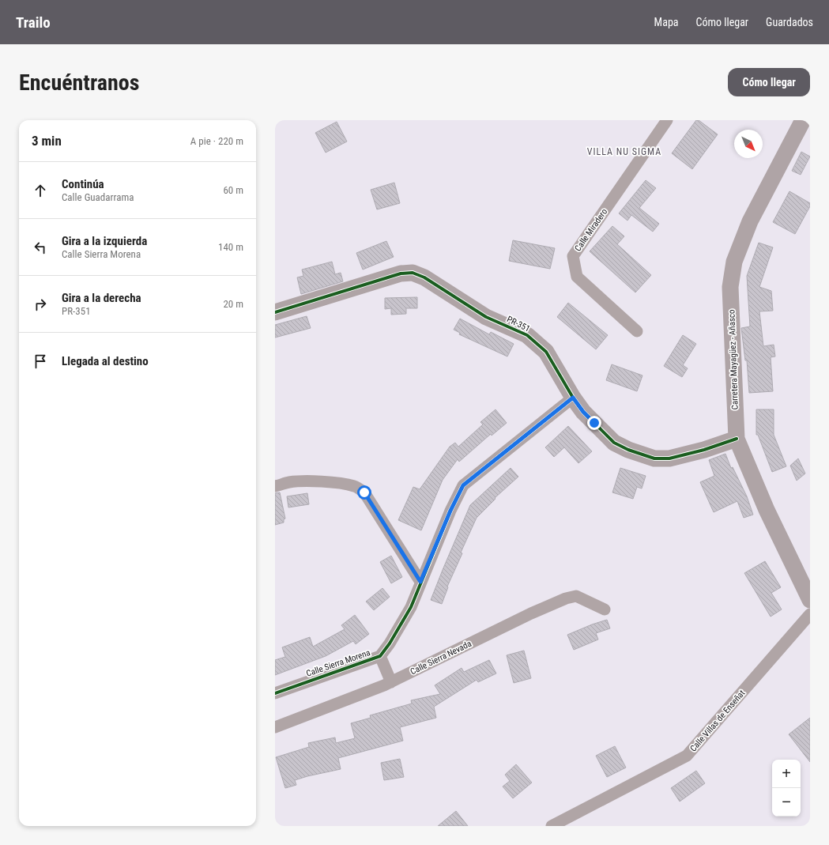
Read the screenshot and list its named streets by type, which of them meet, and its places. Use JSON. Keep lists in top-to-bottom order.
{
  "streets": {
    "street": [
      "Calle Miradero",
      "PR-351",
      "Carretera Mayagüez - Añasco",
      "Calle Sierra Nevada",
      "Calle Sierra Morena",
      "Calle Villas de Enseñat"
    ]
  },
  "crossings": [
    ["PR-351", "Carretera Mayagüez - Añasco"],
    ["PR-351", "Calle Sierra Morena"]
  ],
  "districts": ["VILLA NU SIGMA"],
  "north": "bottom right",
  "page": {
    "header": "Trailo",
    "nav": ["Mapa", "Cómo llegar", "Guardados"],
    "buttons": "Cómo llegar",
    "title": "Encuéntranos",
    "heading": ["3 min", "A pie · 220 m"],
    "list": [
      ["Continúa", "Calle Guadarrama", "60 m"],
      ["Gira a la izquierda", "Calle Sierra Morena", "140 m"],
      ["Gira a la derecha", "PR-351", "20 m"],
      "Llegada al destino"
    ],
    "map_buttons": ["+", "−"]
  }
}
